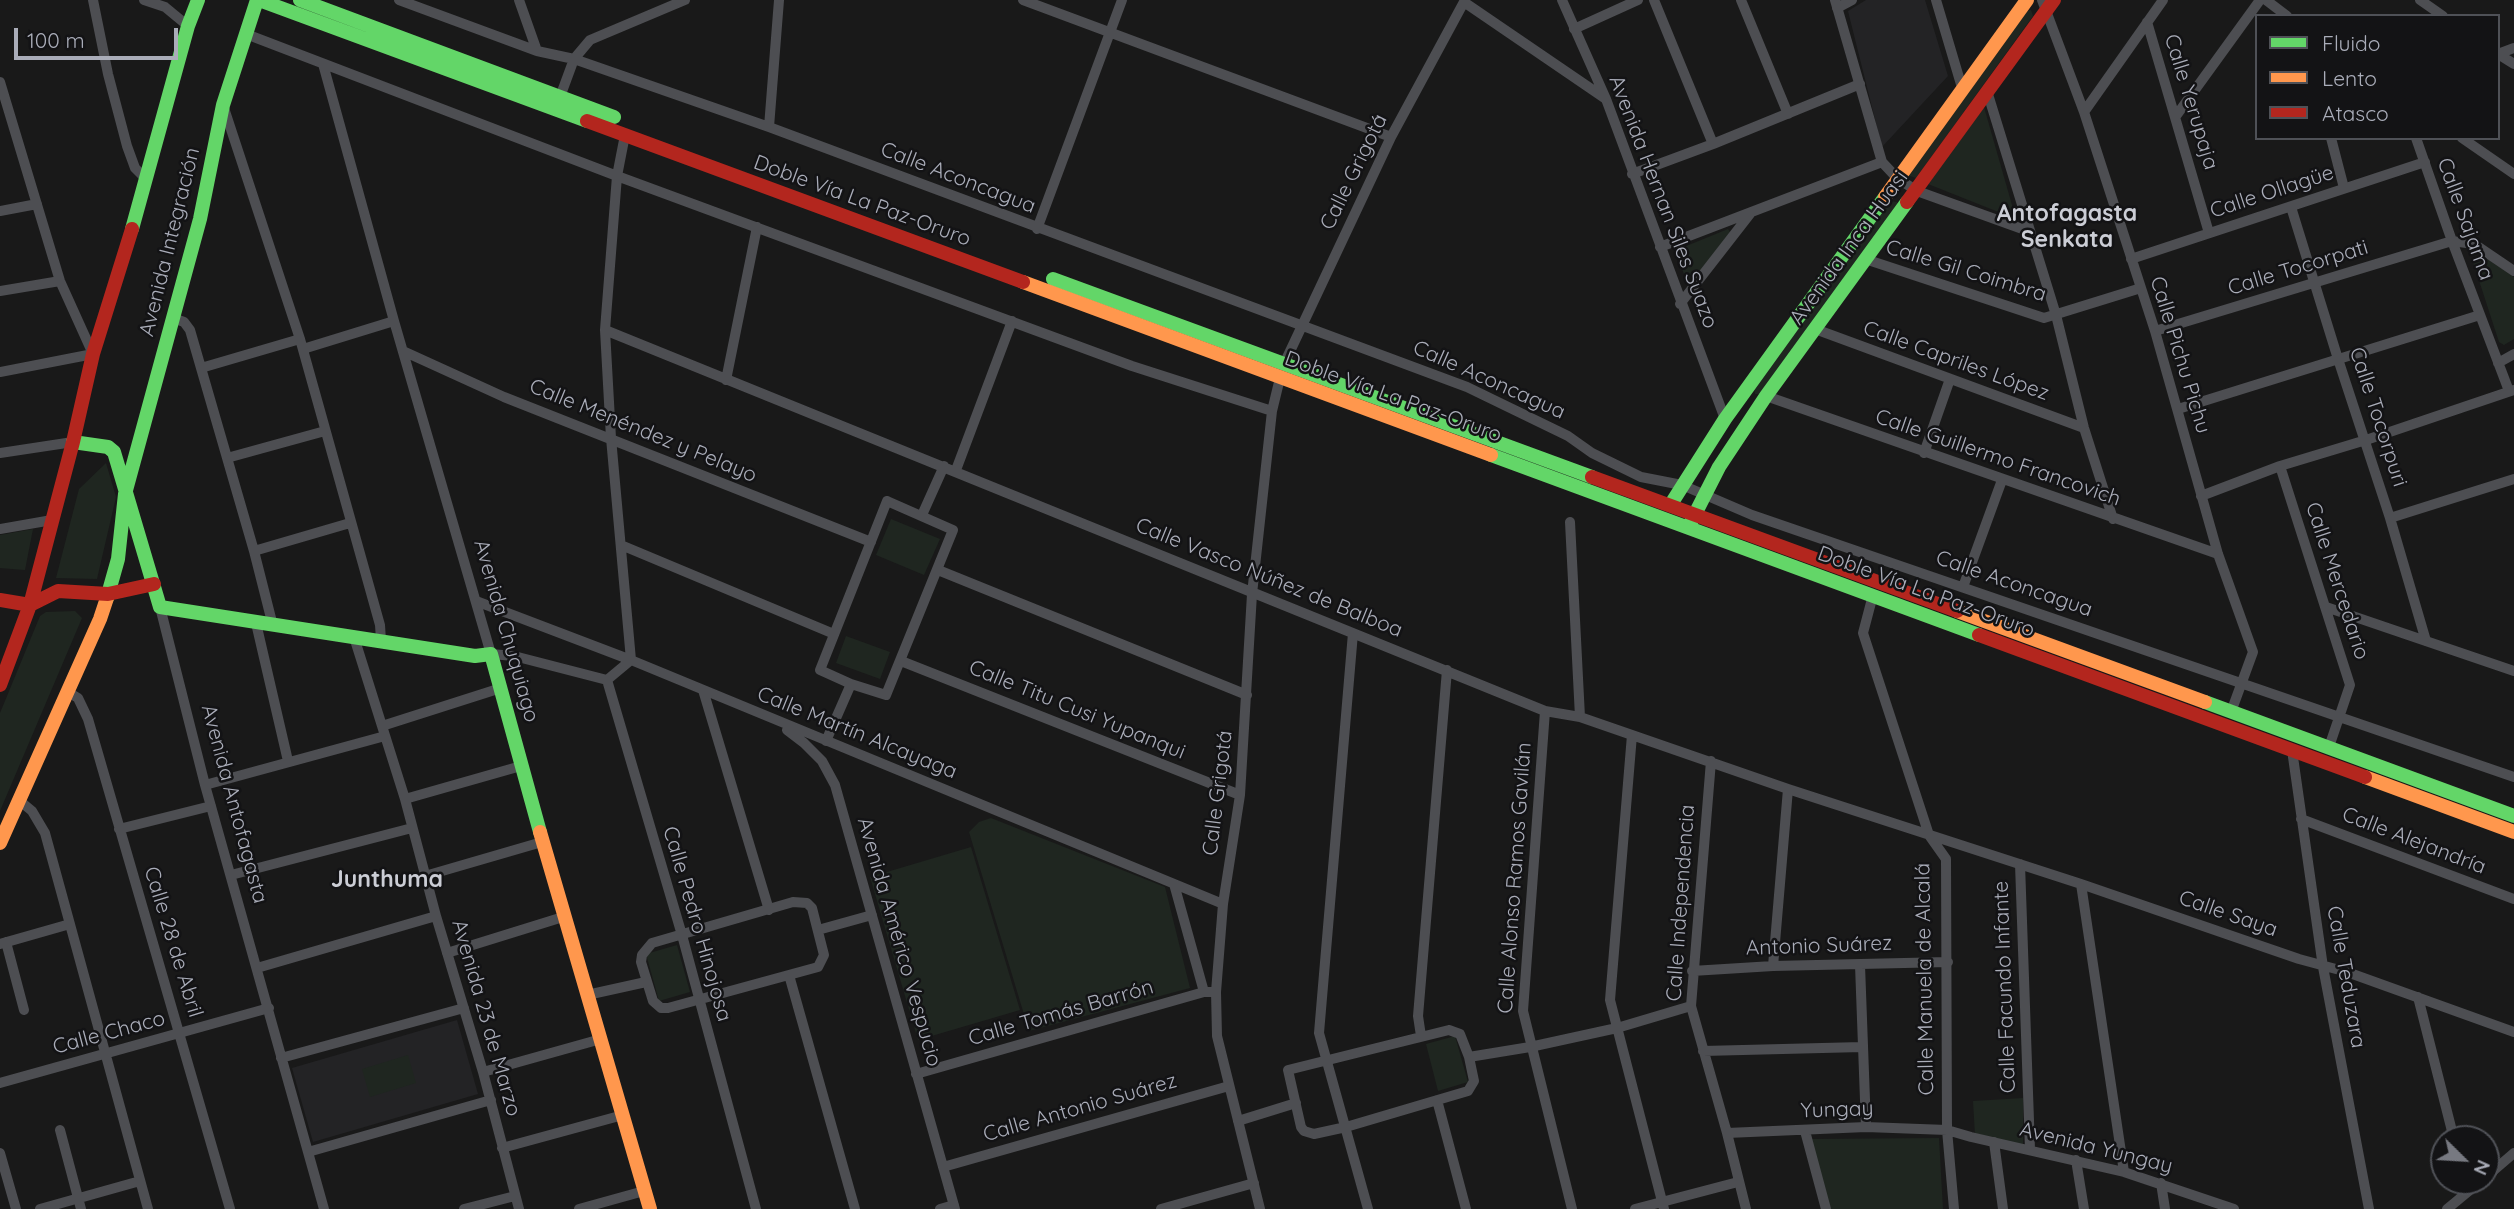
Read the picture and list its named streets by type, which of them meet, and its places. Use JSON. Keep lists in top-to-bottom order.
{
  "streets": {
    "main road": [
      "Doble Vía La Paz-Oruro",
      "Avenida Integración",
      "Avenida Inca Huasi",
      "Avenida Chuquiago",
      "Avenida Antofagasta"
    ],
    "street": [
      "Calle Yerupaja",
      "Calle Grigotá",
      "Calle Aconcagua",
      "Calle Ollagüe",
      "Avenida Hernan Siles Suazo",
      "Calle Sajama",
      "Calle Tocorpati",
      "Calle Gil Coimbra",
      "Calle Pichu Pichu",
      "Calle Capriles López",
      "Calle Tocorpuri",
      "Calle Menéndez y Pelayo",
      "Calle Guillermo Francovich",
      "Calle Vasco Núñez de Balboa",
      "Calle Mercedario",
      "Calle Titu Cusi Yupanqui",
      "Calle Martín Alcayaga",
      "Calle Alejandría",
      "Calle Alonso Ramos Gavilán",
      "Calle Independencia",
      "Calle Saya",
      "Calle Pedro Hinojosa",
      "Calle 28 de Abril",
      "Avenida Américo Vespucio",
      "Antonio Suárez",
      "Calle Teduzara",
      "Calle Manuela de Alcalá",
      "Calle Facundo Infante",
      "Calle Tomás Barrón",
      "Avenida 23 de Marzo",
      "Calle Chaco",
      "Calle Antonio Suárez",
      "Yungay",
      "Avenida Yungay"
    ]
  },
  "crossings": [
    ["Calle Yerupaja", "Calle Ollagüe"],
    ["Calle Grigotá", "Calle Aconcagua"],
    ["Calle Grigotá", "Doble Vía La Paz-Oruro"],
    ["Calle Grigotá", "Calle Vasco Núñez de Balboa"],
    ["Calle Grigotá", "Calle Titu Cusi Yupanqui"],
    ["Calle Grigotá", "Calle Martín Alcayaga"],
    ["Calle Grigotá", "Calle Tomás Barrón"],
    ["Calle Grigotá", "Calle Antonio Suárez"],
    ["Calle Aconcagua", "Avenida Inca Huasi"],
    ["Calle Aconcagua", "Calle Pichu Pichu"],
    ["Calle Aconcagua", "Calle Mercedario"],
    ["Calle Ollagüe", "Calle Sajama"],
    ["Calle Ollagüe", "Calle Pichu Pichu"],
    ["Calle Ollagüe", "Calle Tocorpuri"],
    ["Doble Vía La Paz-Oruro", "Avenida Integración"],
    ["Doble Vía La Paz-Oruro", "Avenida Inca Huasi"],
    ["Doble Vía La Paz-Oruro", "Calle Pichu Pichu"],
    ["Doble Vía La Paz-Oruro", "Calle Mercedario"],
    ["Doble Vía La Paz-Oruro", "Calle Teduzara"],
    ["Doble Vía La Paz-Oruro", "Calle Manuela de Alcalá"],
    ["Avenida Hernan Siles Suazo", "Avenida Inca Huasi"],
    ["Calle Sajama", "Calle Tocorpati"],
    ["Avenida Integración", "Avenida Antofagasta"],
    ["Avenida Inca Huasi", "Calle Gil Coimbra"],
    ["Avenida Inca Huasi", "Calle Pichu Pichu"],
    ["Avenida Inca Huasi", "Calle Capriles López"],
    ["Avenida Inca Huasi", "Calle Guillermo Francovich"],
    ["Calle Tocorpati", "Calle Pichu Pichu"],
    ["Calle Tocorpati", "Calle Tocorpuri"],
    ["Calle Pichu Pichu", "Calle Guillermo Francovich"],
    ["Calle Menéndez y Pelayo", "Avenida Chuquiago"],
    ["Calle Vasco Núñez de Balboa", "Calle Alonso Ramos Gavilán"],
    ["Calle Vasco Núñez de Balboa", "Calle Independencia"],
    ["Calle Vasco Núñez de Balboa", "Calle Saya"],
    ["Calle Vasco Núñez de Balboa", "Calle Manuela de Alcalá"],
    ["Avenida Chuquiago", "Calle Martín Alcayaga"],
    ["Calle Martín Alcayaga", "Avenida Américo Vespucio"],
    ["Avenida Antofagasta", "Calle Chaco"],
    ["Calle Alejandría", "Calle Teduzara"],
    ["Calle Independencia", "Antonio Suárez"],
    ["Calle Independencia", "Yungay"],
    ["Calle Saya", "Calle Teduzara"],
    ["Calle Saya", "Calle Manuela de Alcalá"],
    ["Calle Saya", "Calle Facundo Infante"],
    ["Calle 28 de Abril", "Calle Chaco"],
    ["Avenida Américo Vespucio", "Calle Tomás Barrón"],
    ["Avenida Américo Vespucio", "Calle Antonio Suárez"],
    ["Antonio Suárez", "Calle Manuela de Alcalá"],
    ["Calle Manuela de Alcalá", "Yungay"],
    ["Calle Manuela de Alcalá", "Avenida Yungay"],
    ["Calle Facundo Infante", "Avenida Yungay"],
    ["Yungay", "Avenida Yungay"]
  ],
  "districts": ["Antofagasta Senkata", "Junthuma"],
  "legend": ["Fluido", "Lento", "Atasco"],
  "scale_bar": "100 m",
  "north": "bottom right"
}
